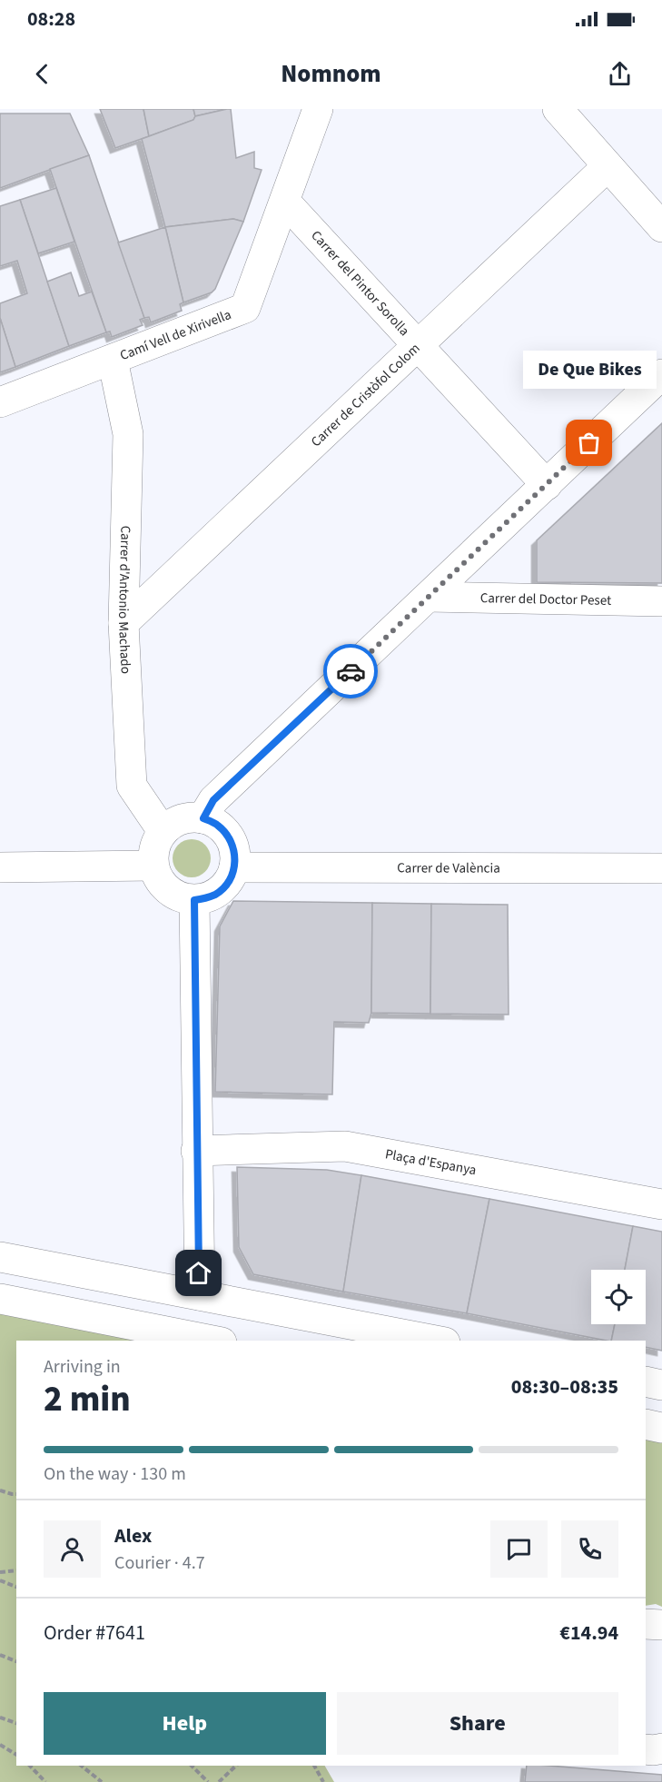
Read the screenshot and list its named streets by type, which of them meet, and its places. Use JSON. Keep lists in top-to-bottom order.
{
  "streets": {
    "street": [
      "Carrer del Pintor Sorolla",
      "Camí Vell de Xirivella",
      "Carrer de Cristòfol Colom",
      "Carrer del Doctor Peset",
      "Carrer d'Antonio Machado",
      "Carrer de València",
      "Plaça d'Espanya"
    ]
  },
  "crossings": [
    ["Carrer del Pintor Sorolla", "Camí Vell de Xirivella"],
    ["Carrer del Pintor Sorolla", "Carrer de Cristòfol Colom"],
    ["Camí Vell de Xirivella", "Carrer d'Antonio Machado"],
    ["Carrer de Cristòfol Colom", "Carrer d'Antonio Machado"],
    ["Carrer d'Antonio Machado", "Carrer de València"]
  ],
  "places": ["De Que Bikes"],
  "page": {
    "status": "08:28",
    "header": "Nomnom",
    "bubble": "De Que Bikes",
    "heading": ["2 min", "Arriving in", "08:30–08:35"],
    "panel": [
      "Alex",
      "Courier · 4.7",
      "Order #7641",
      "€14.94"
    ],
    "bar": "On the way · 130 m",
    "buttons": ["Help", "Share"]
  }
}
